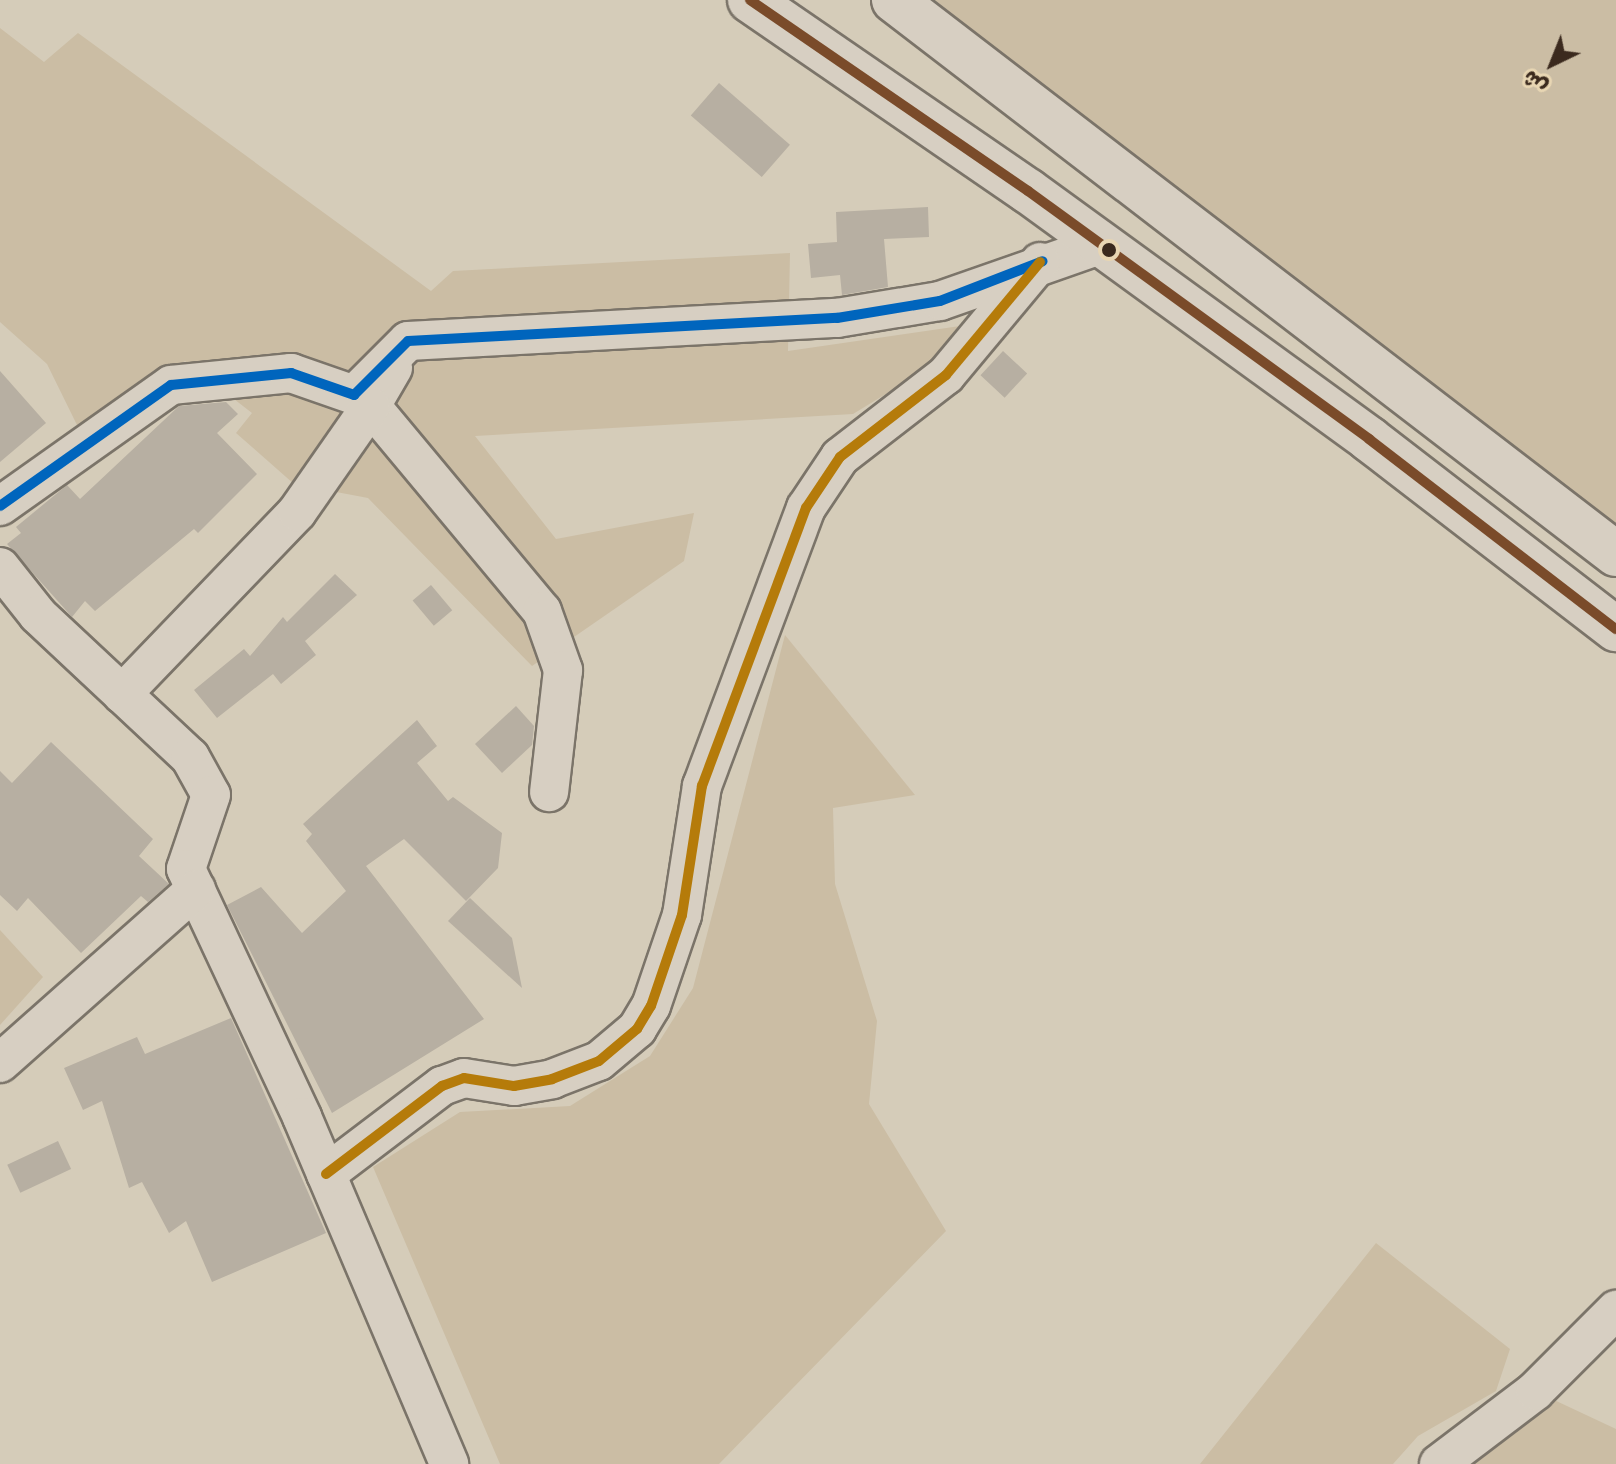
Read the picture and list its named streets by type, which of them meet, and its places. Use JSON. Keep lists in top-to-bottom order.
{
  "north": "bottom left"
}
